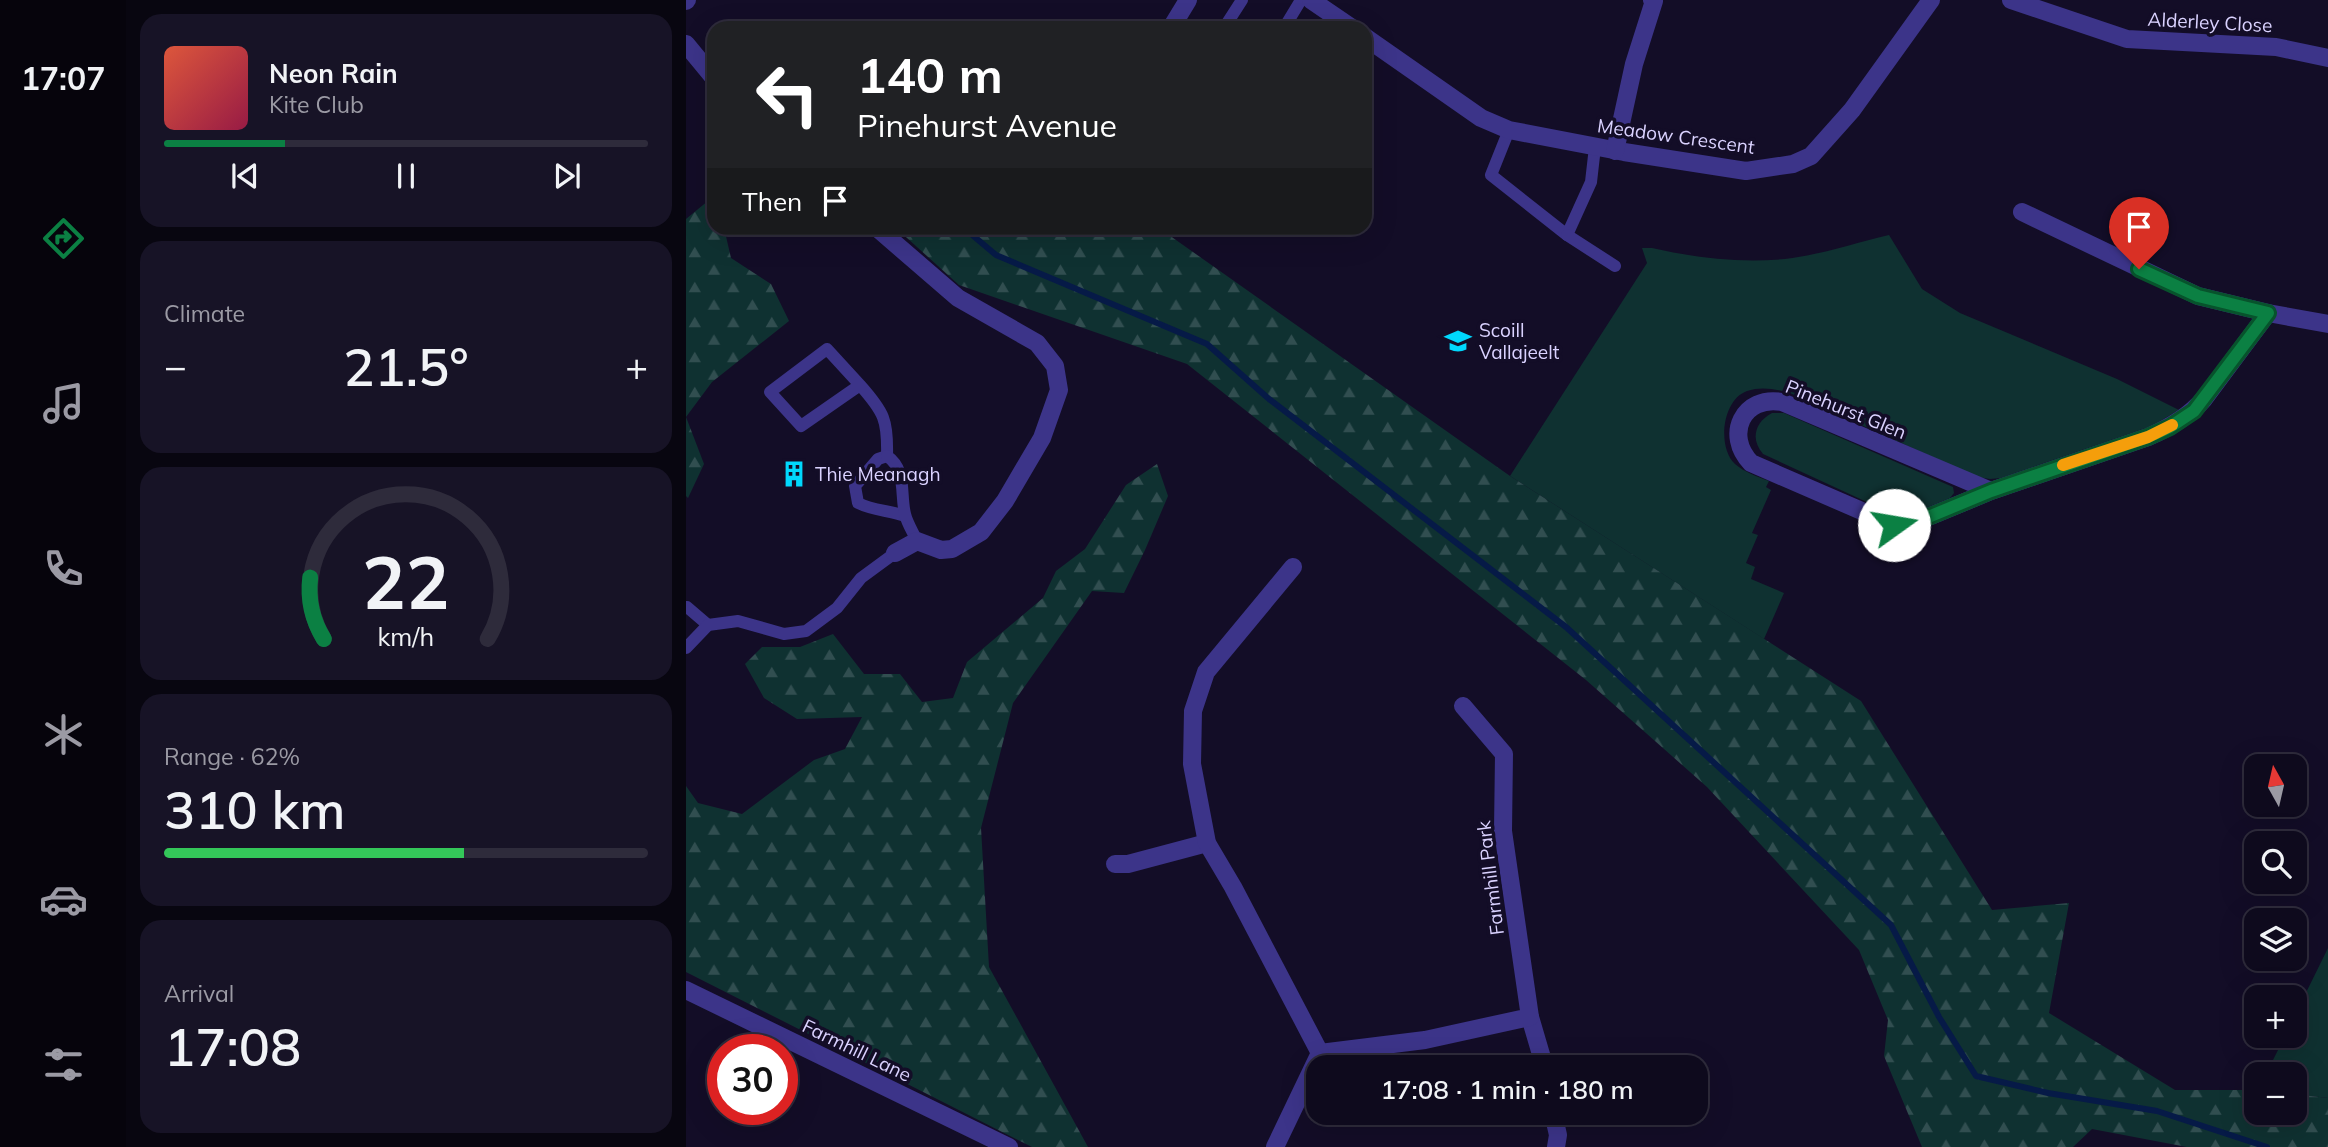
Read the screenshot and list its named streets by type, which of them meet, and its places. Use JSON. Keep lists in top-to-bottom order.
{
  "streets": {
    "street": [
      "Alderley Close",
      "Meadow Crescent",
      "Pinehurst Glen",
      "Farmhill Park",
      "Farmhill Lane"
    ]
  },
  "places": {
    "school or university": ["Scoill Vallajeelt"],
    "building": ["Thie Meanagh"]
  },
  "north": "top",
  "page": {
    "tabs": "17:07",
    "turn": ["140 m", "Pinehurst Avenue"],
    "song": ["Neon Rain", "Kite Club"],
    "then": "Then",
    "tile": [
      "Climate",
      ["Range · 62%", "310 km"],
      ["Arrival", "17:08"]
    ],
    "heat": ["−", "21.5°", "+"],
    "map_buttons": ["+", "−"],
    "limit": "30",
    "trip": "17:08 · 1 min · 180 m",
    "gauge": ["22", "km/h"]
  }
}
